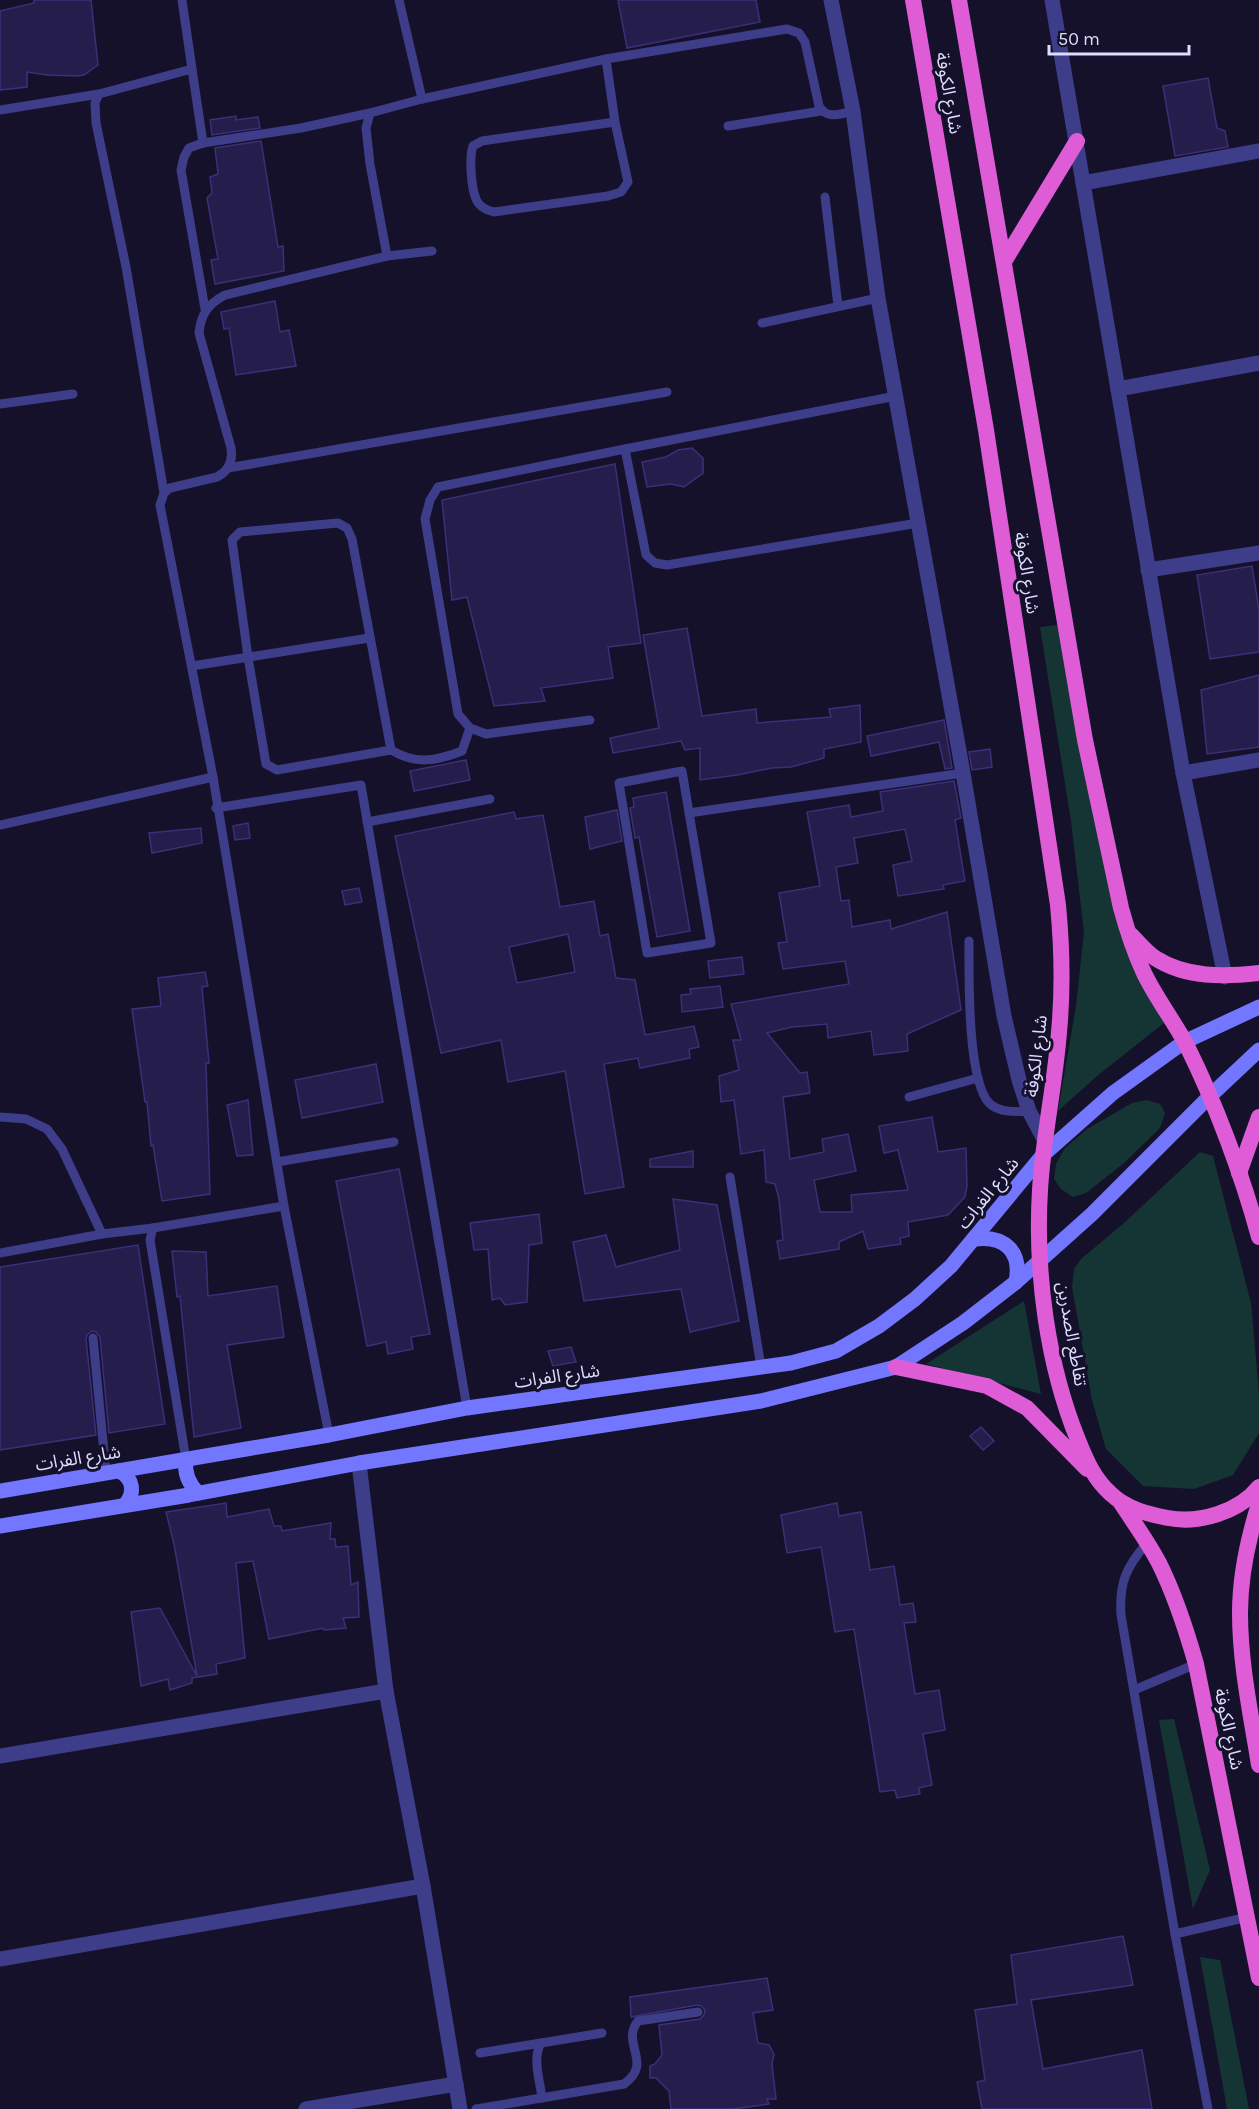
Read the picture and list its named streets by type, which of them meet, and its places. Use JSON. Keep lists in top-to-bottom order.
{
  "streets": {
    "highway": ["شارع الكوفة", "تقاطع الصدرين"],
    "main road": ["شارع الفرات"]
  },
  "crossings": [
    ["شارع الكوفة", "شارع الفرات"],
    ["شارع الكوفة", "تقاطع الصدرين"],
    ["شارع الفرات", "تقاطع الصدرين"]
  ],
  "scale_bar": "50 m"
}
